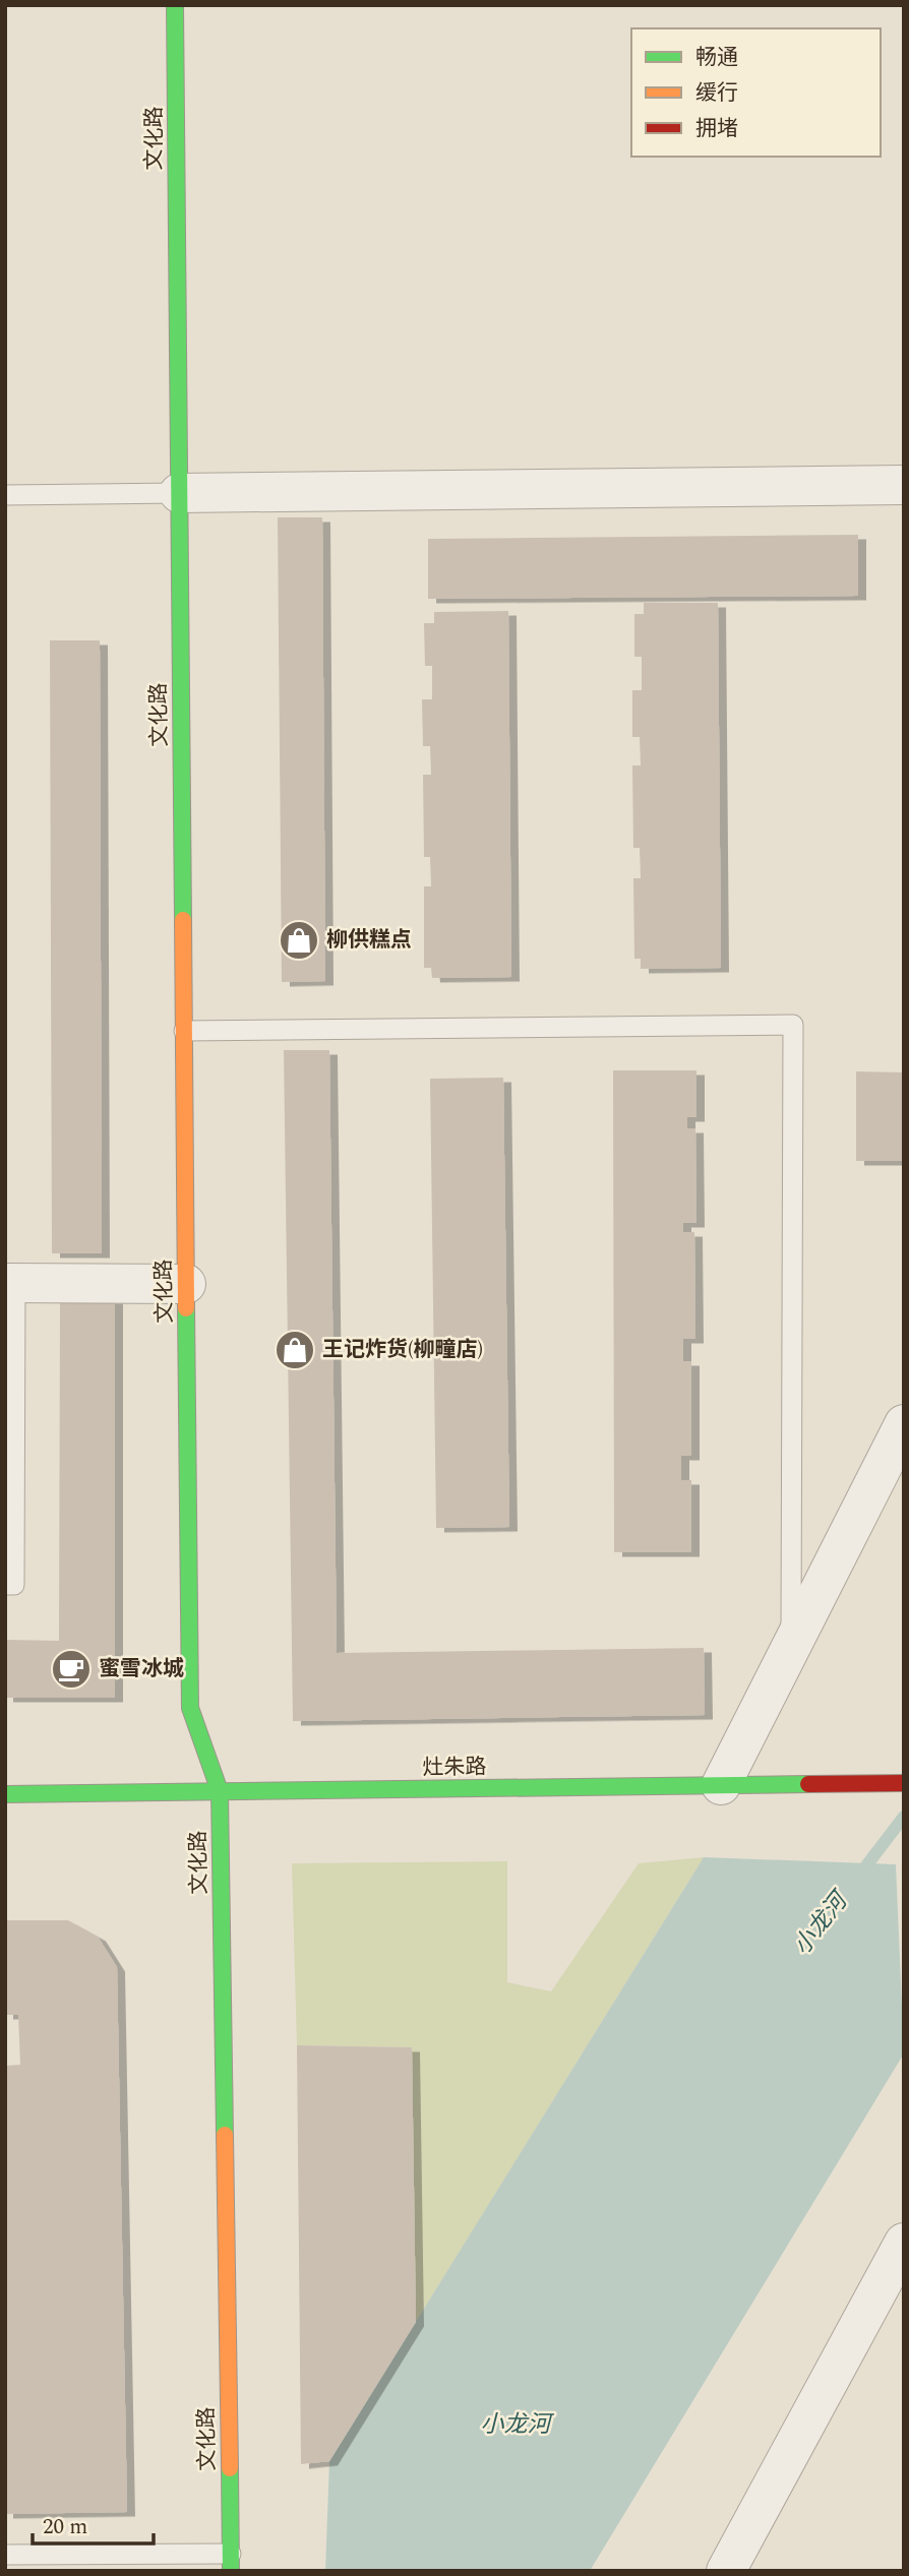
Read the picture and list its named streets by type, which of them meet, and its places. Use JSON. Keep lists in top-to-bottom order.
{
  "streets": {
    "street": ["文化路", "灶朱路"]
  },
  "crossings": [
    ["文化路", "灶朱路"]
  ],
  "water": ["小龙河"],
  "places": {
    "shop": ["柳供糕点", "王记炸货(柳疃店)"],
    "cafe": ["蜜雪冰城"]
  },
  "legend": ["畅通", "缓行", "拥堵"],
  "scale_bar": "20 m"
}
